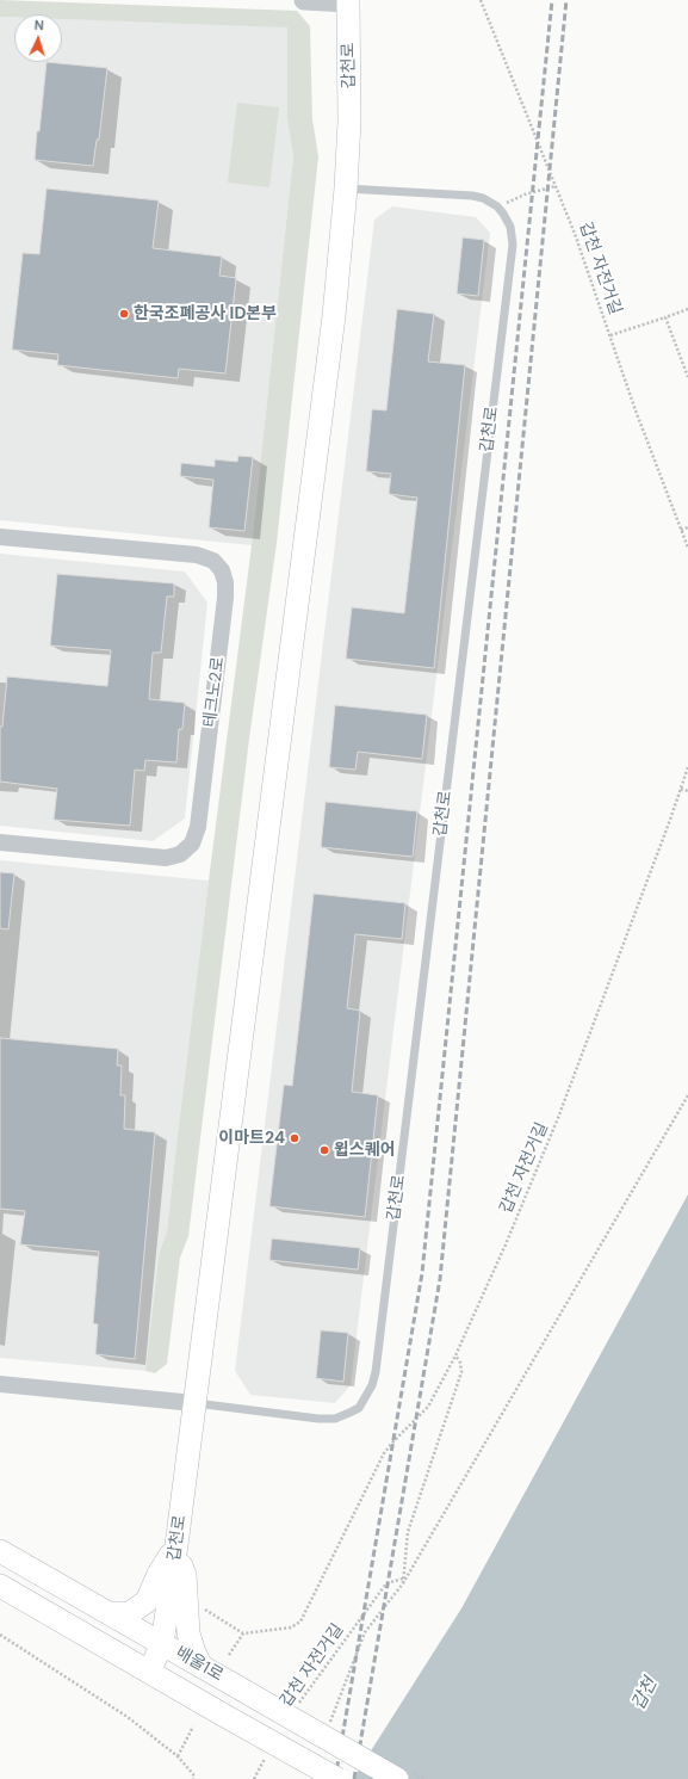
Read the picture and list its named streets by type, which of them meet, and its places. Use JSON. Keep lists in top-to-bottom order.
{
  "streets": {
    "main road": ["갑천로", "배울1로"],
    "street": ["테크노2로"],
    "path": ["갑천 자전거길"]
  },
  "crossings": [
    ["갑천로", "배울1로"]
  ],
  "water": ["갑천"],
  "places": ["한국조폐공사 ID본부", "이마트24", "윕스퀘어"],
  "north": "top"
}
